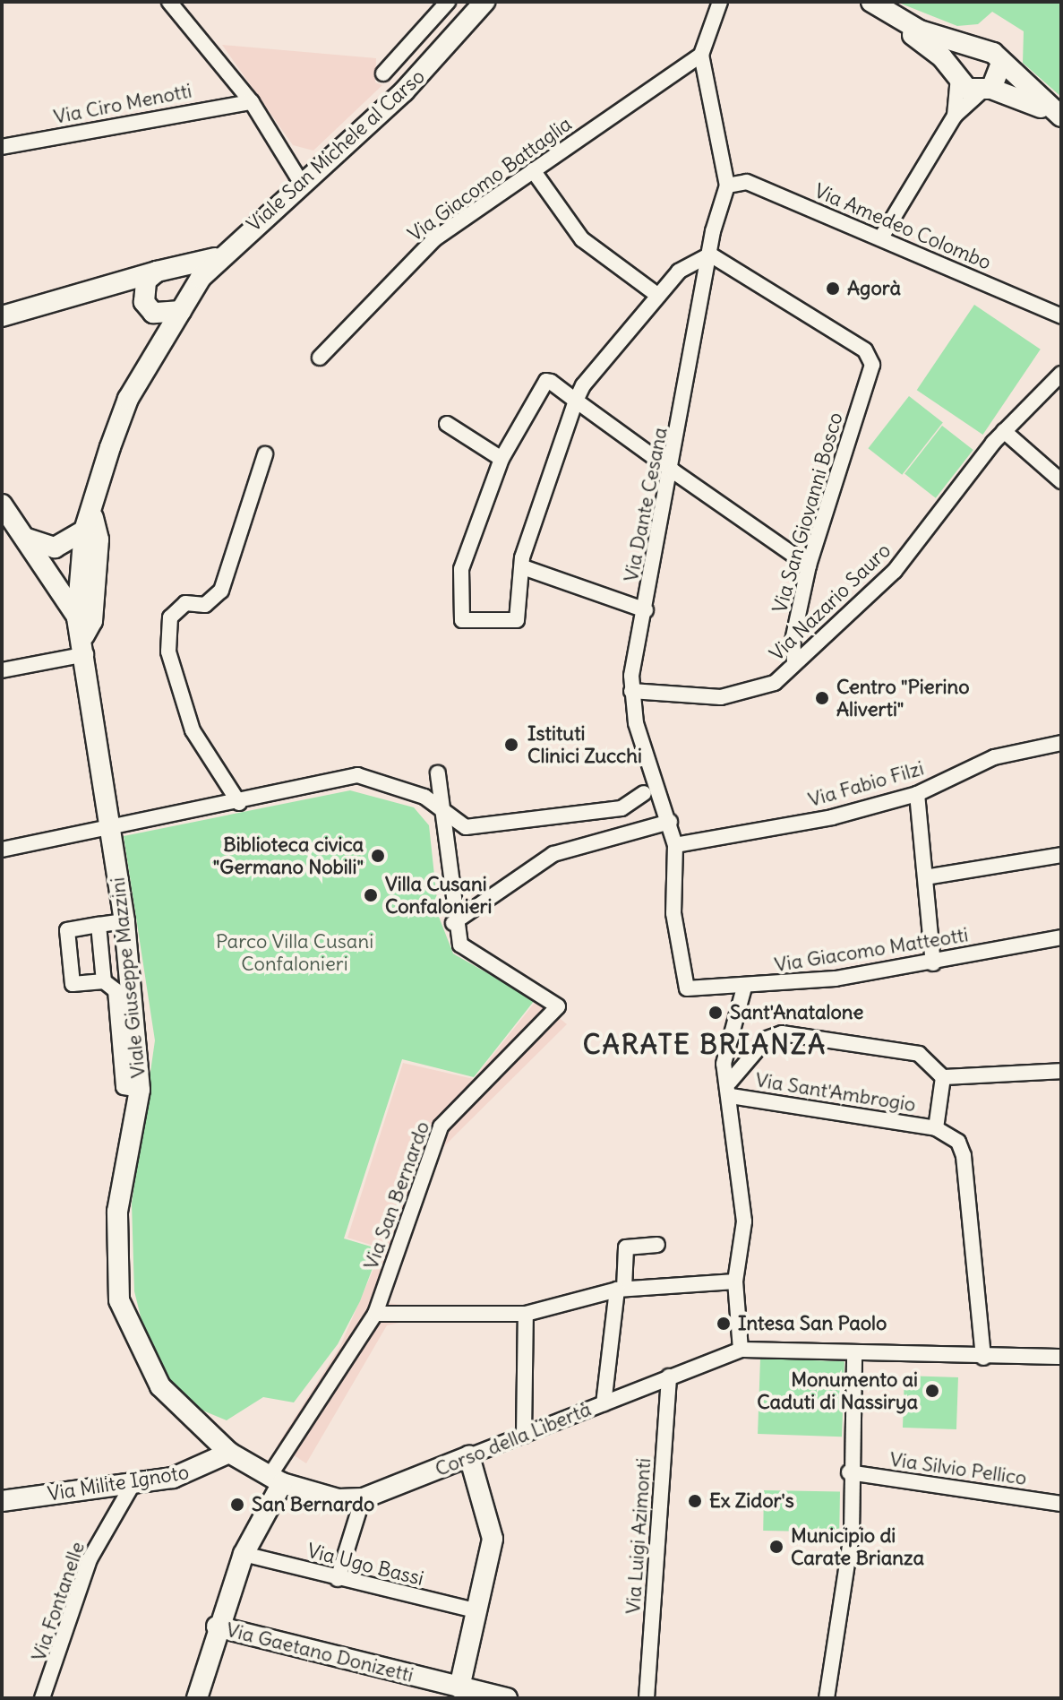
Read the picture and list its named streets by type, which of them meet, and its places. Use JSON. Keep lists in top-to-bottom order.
{
  "streets": {
    "main road": [
      "Viale San Michele al Carso",
      "Viale Giuseppe Mazzini",
      "Corso della Libertà",
      "Via Milite Ignoto",
      "Via Gaetano Donizetti"
    ],
    "street": [
      "Via Ciro Menotti",
      "Via Giacomo Battaglia",
      "Via Amedeo Colombo",
      "Via Dante Cesana",
      "Via San Giovanni Bosco",
      "Via Nazario Sauro",
      "Via Fabio Filzi",
      "Via Giacomo Matteotti",
      "Via Sant'Ambrogio",
      "Via San Bernardo",
      "Via Silvio Pellico",
      "Via Luigi Azimonti",
      "Via Ugo Bassi",
      "Via Fontanelle"
    ]
  },
  "crossings": [
    ["Viale San Michele al Carso", "Viale Giuseppe Mazzini"],
    ["Via Amedeo Colombo", "Via Dante Cesana"],
    ["Via Dante Cesana", "Via San Giovanni Bosco"],
    ["Via Dante Cesana", "Via Nazario Sauro"],
    ["Via Dante Cesana", "Via Fabio Filzi"],
    ["Via Dante Cesana", "Via Giacomo Matteotti"],
    ["Via San Giovanni Bosco", "Via Nazario Sauro"],
    ["Viale Giuseppe Mazzini", "Via San Bernardo"],
    ["Viale Giuseppe Mazzini", "Corso della Libertà"],
    ["Viale Giuseppe Mazzini", "Via Milite Ignoto"],
    ["Via San Bernardo", "Corso della Libertà"],
    ["Corso della Libertà", "Via Luigi Azimonti"],
    ["Via Milite Ignoto", "Via Fontanelle"]
  ],
  "districts": ["CARATE BRIANZA"],
  "parks": ["Parco Villa Cusani Confalonieri"],
  "places": [
    "Agorà",
    "Centro \"Pierino Aliverti\"",
    "Istituti Clinici Zucchi",
    "Biblioteca civica \"Germano Nobili\"",
    "Villa Cusani Confalonieri",
    "Sant'Anatalone",
    "Intesa San Paolo",
    "Monumento ai Caduti di Nassirya",
    "Ex Zidor's",
    "San Bernardo",
    "Municipio di Carate Brianza"
  ]
}
